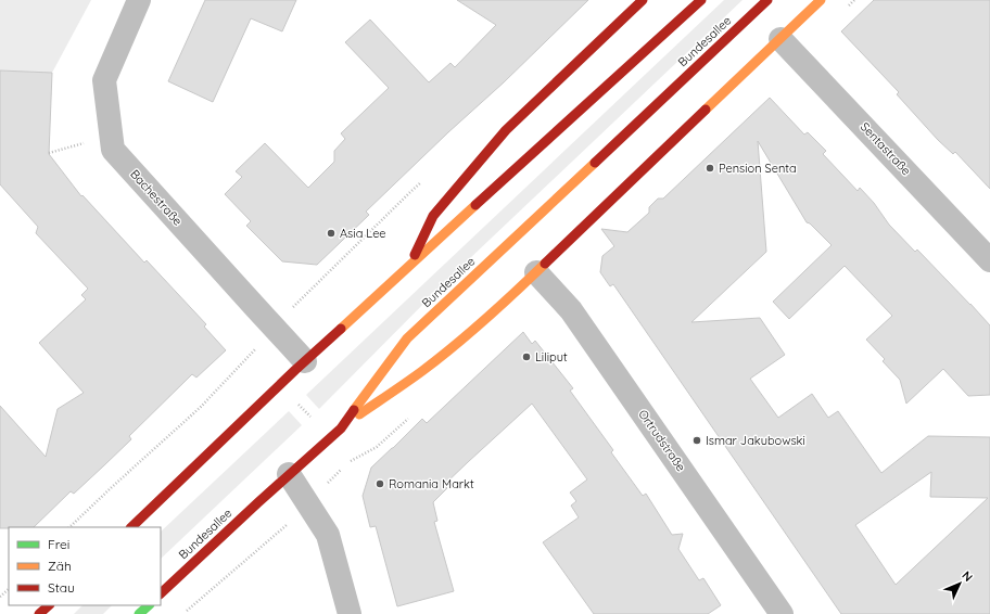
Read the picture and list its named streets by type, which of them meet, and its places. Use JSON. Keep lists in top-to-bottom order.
{
  "streets": {
    "main road": ["Bundesallee"],
    "street": ["Sentastraße", "Bachestraße", "Ortrudstraße"]
  },
  "places": [
    "Pension Senta",
    "Asia Lee",
    "Liliput",
    "Ismar Jakubowski",
    "Romania Markt"
  ],
  "legend": ["Frei", "Zäh", "Stau"],
  "north": "top right"
}
